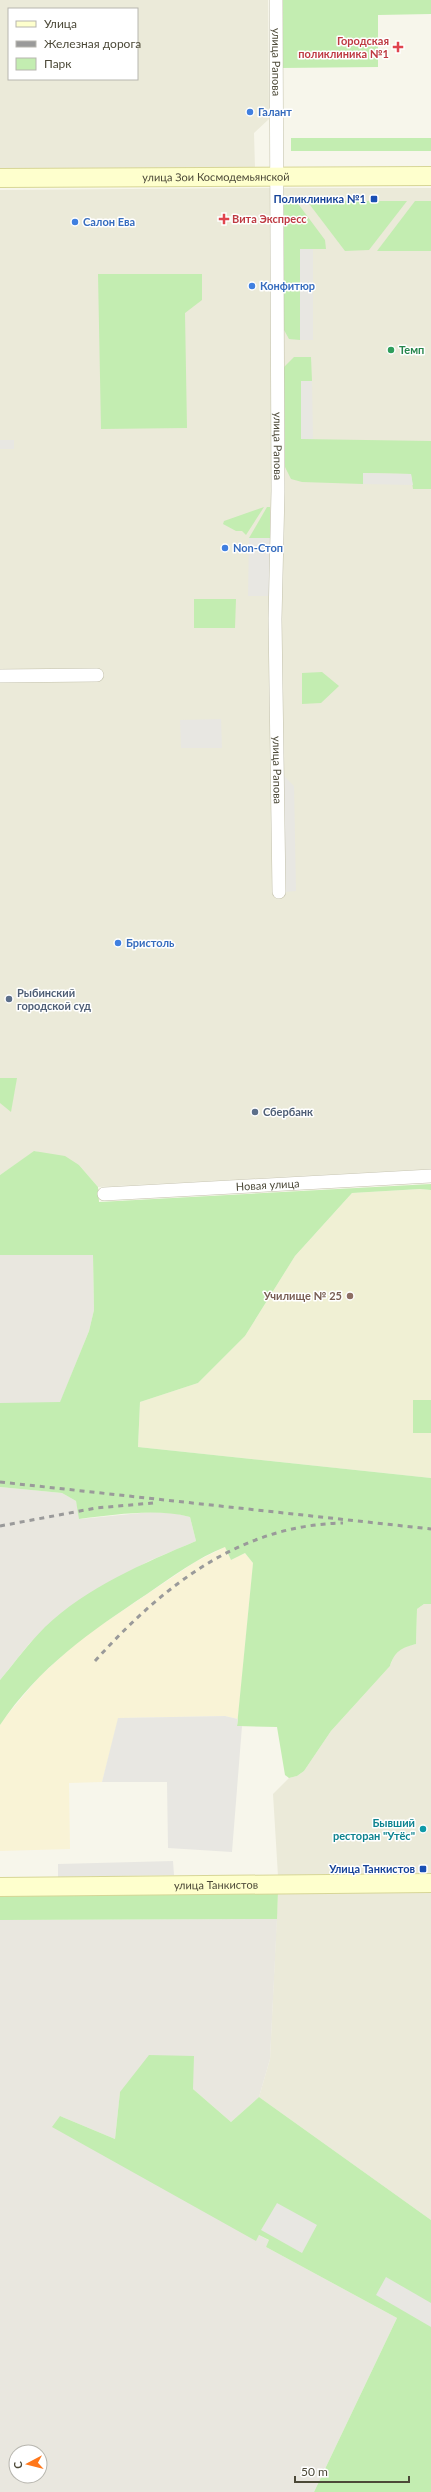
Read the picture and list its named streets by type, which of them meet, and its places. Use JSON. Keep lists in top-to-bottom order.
{
  "streets": {
    "street": [
      "улица Рапова",
      "улица Зои Космодемьянской",
      "Новая улица",
      "улица Танкистов"
    ]
  },
  "crossings": [
    ["улица Рапова", "улица Зои Космодемьянской"]
  ],
  "places": {
    "health": ["Городская поликлиника №1", "Вита Экспресс"],
    "other": [
      "Галант",
      "Салон Ева",
      "Конфитюр",
      "Темп",
      "Non-Стоп",
      "Бристоль",
      "Рыбинский городской суд",
      "Сбербанк",
      "Училище № 25",
      "Бывший ресторан \"Утёс\""
    ],
    "transit": ["Поликлиника №1", "Улица Танкистов"]
  },
  "legend": ["Улица", "Железная дорога", "Парк"],
  "scale_bar": "50 m",
  "north": "left"
}
